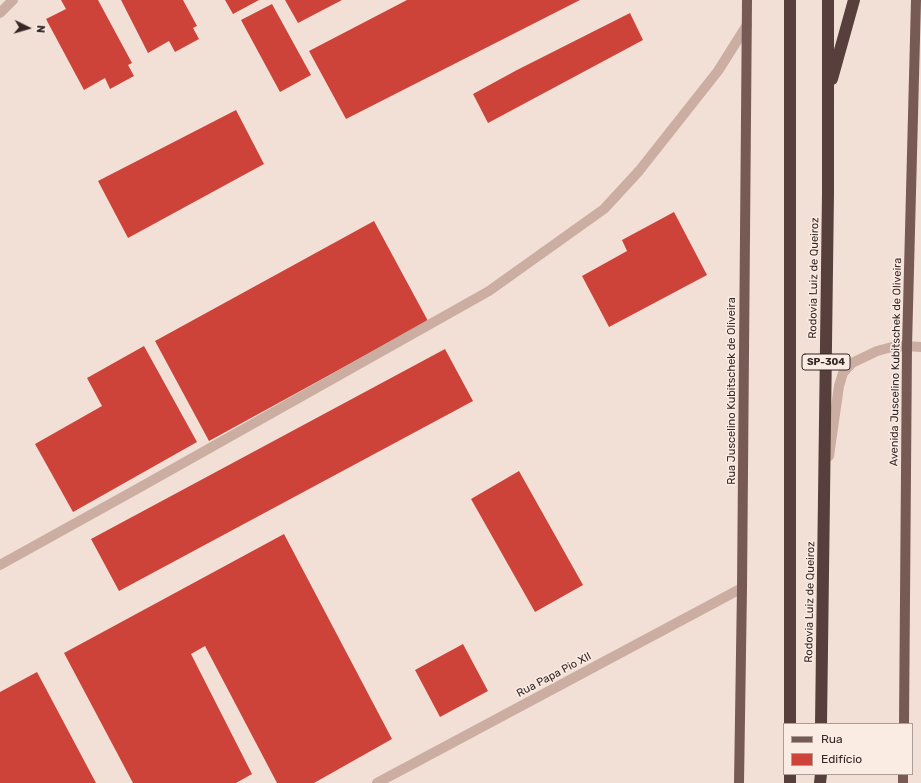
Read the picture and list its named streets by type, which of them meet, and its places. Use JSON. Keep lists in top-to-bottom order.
{
  "streets": {
    "highway": ["Rodovia Luiz de Queiroz", "SP-304"],
    "main road": ["Avenida Juscelino Kubitschek de Oliveira", "Rua Juscelino Kubitschek de Oliveira"],
    "street": ["Rua Papa Pio XII"]
  },
  "crossings": [
    ["Rua Juscelino Kubitschek de Oliveira", "Rua Papa Pio XII"]
  ],
  "legend": ["Rua", "Edifício"],
  "north": "right"
}
